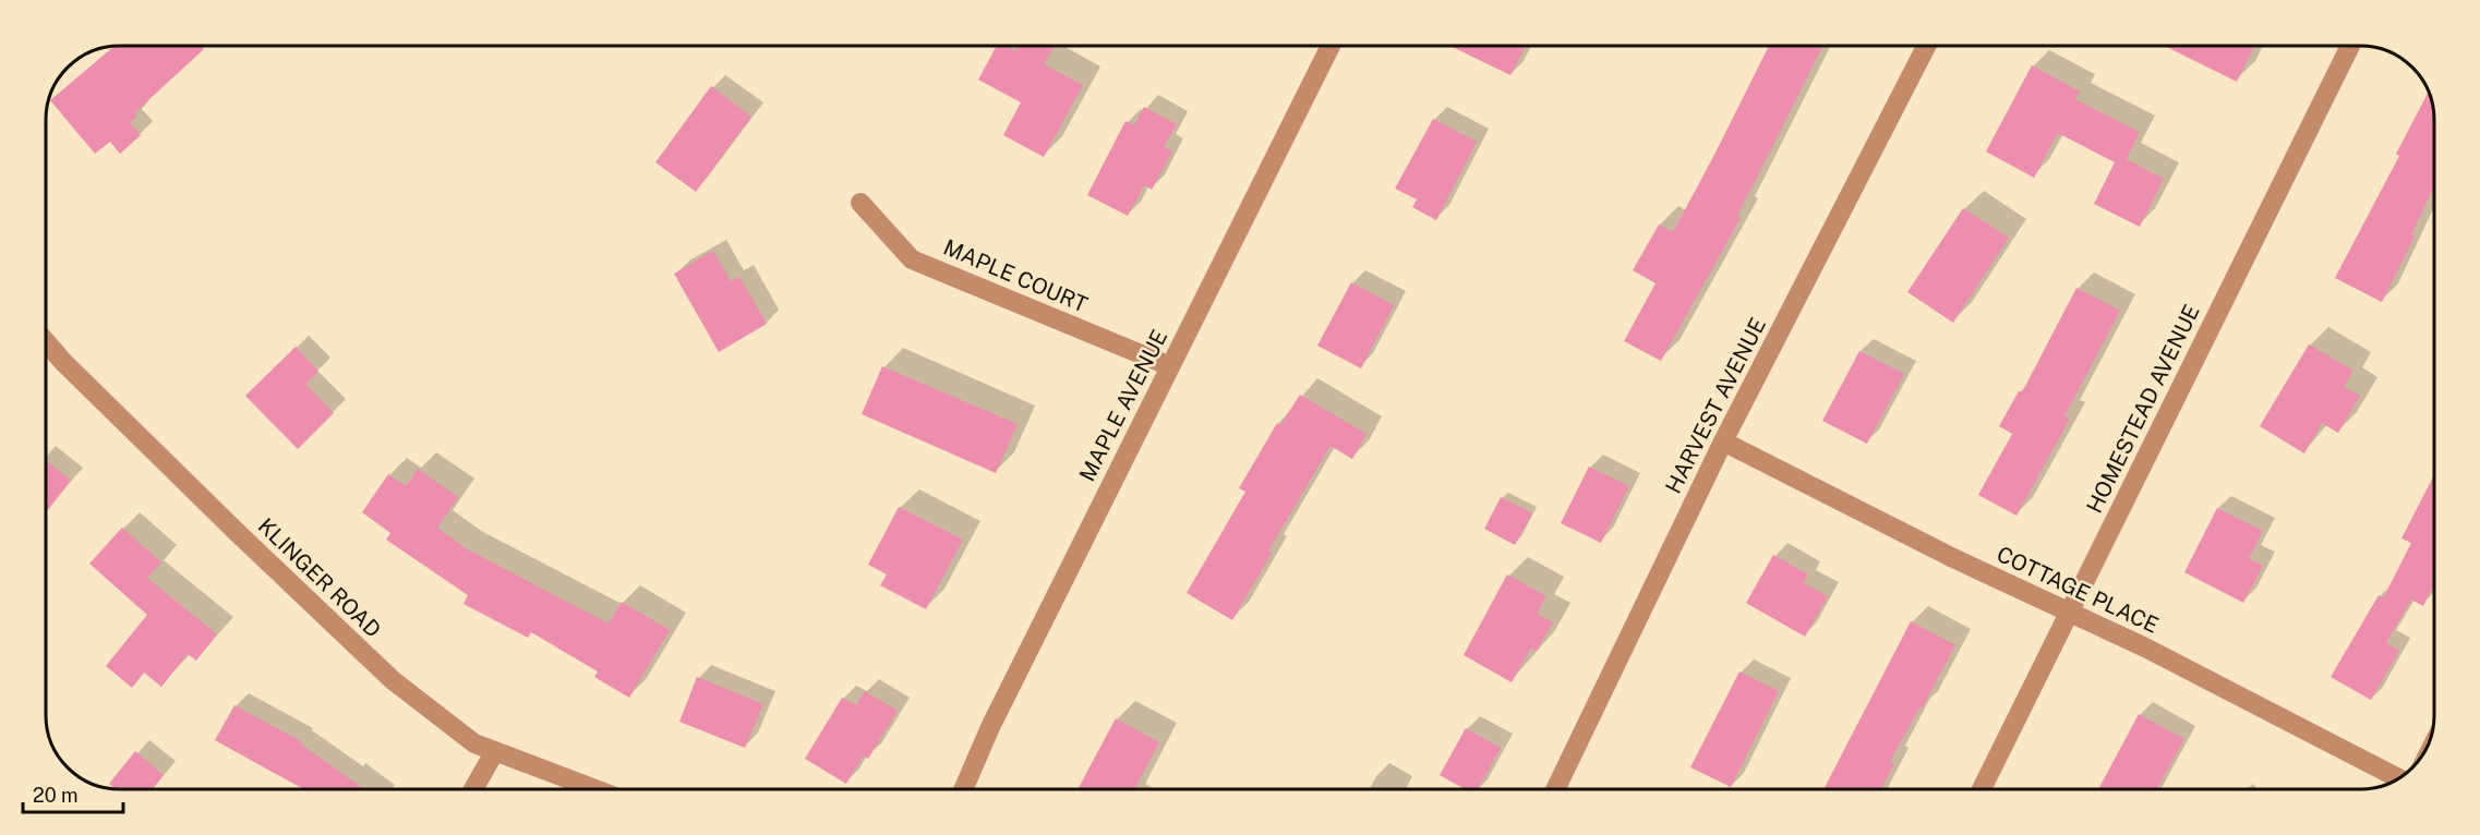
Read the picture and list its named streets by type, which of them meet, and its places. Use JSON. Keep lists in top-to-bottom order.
{
  "streets": {
    "street": [
      "MAPLE COURT",
      "MAPLE AVENUE",
      "HARVEST AVENUE",
      "HOMESTEAD AVENUE",
      "KLINGER ROAD",
      "COTTAGE PLACE"
    ]
  },
  "crossings": [
    ["MAPLE COURT", "MAPLE AVENUE"],
    ["HARVEST AVENUE", "COTTAGE PLACE"],
    ["HOMESTEAD AVENUE", "COTTAGE PLACE"]
  ],
  "scale_bar": "20 m"
}
